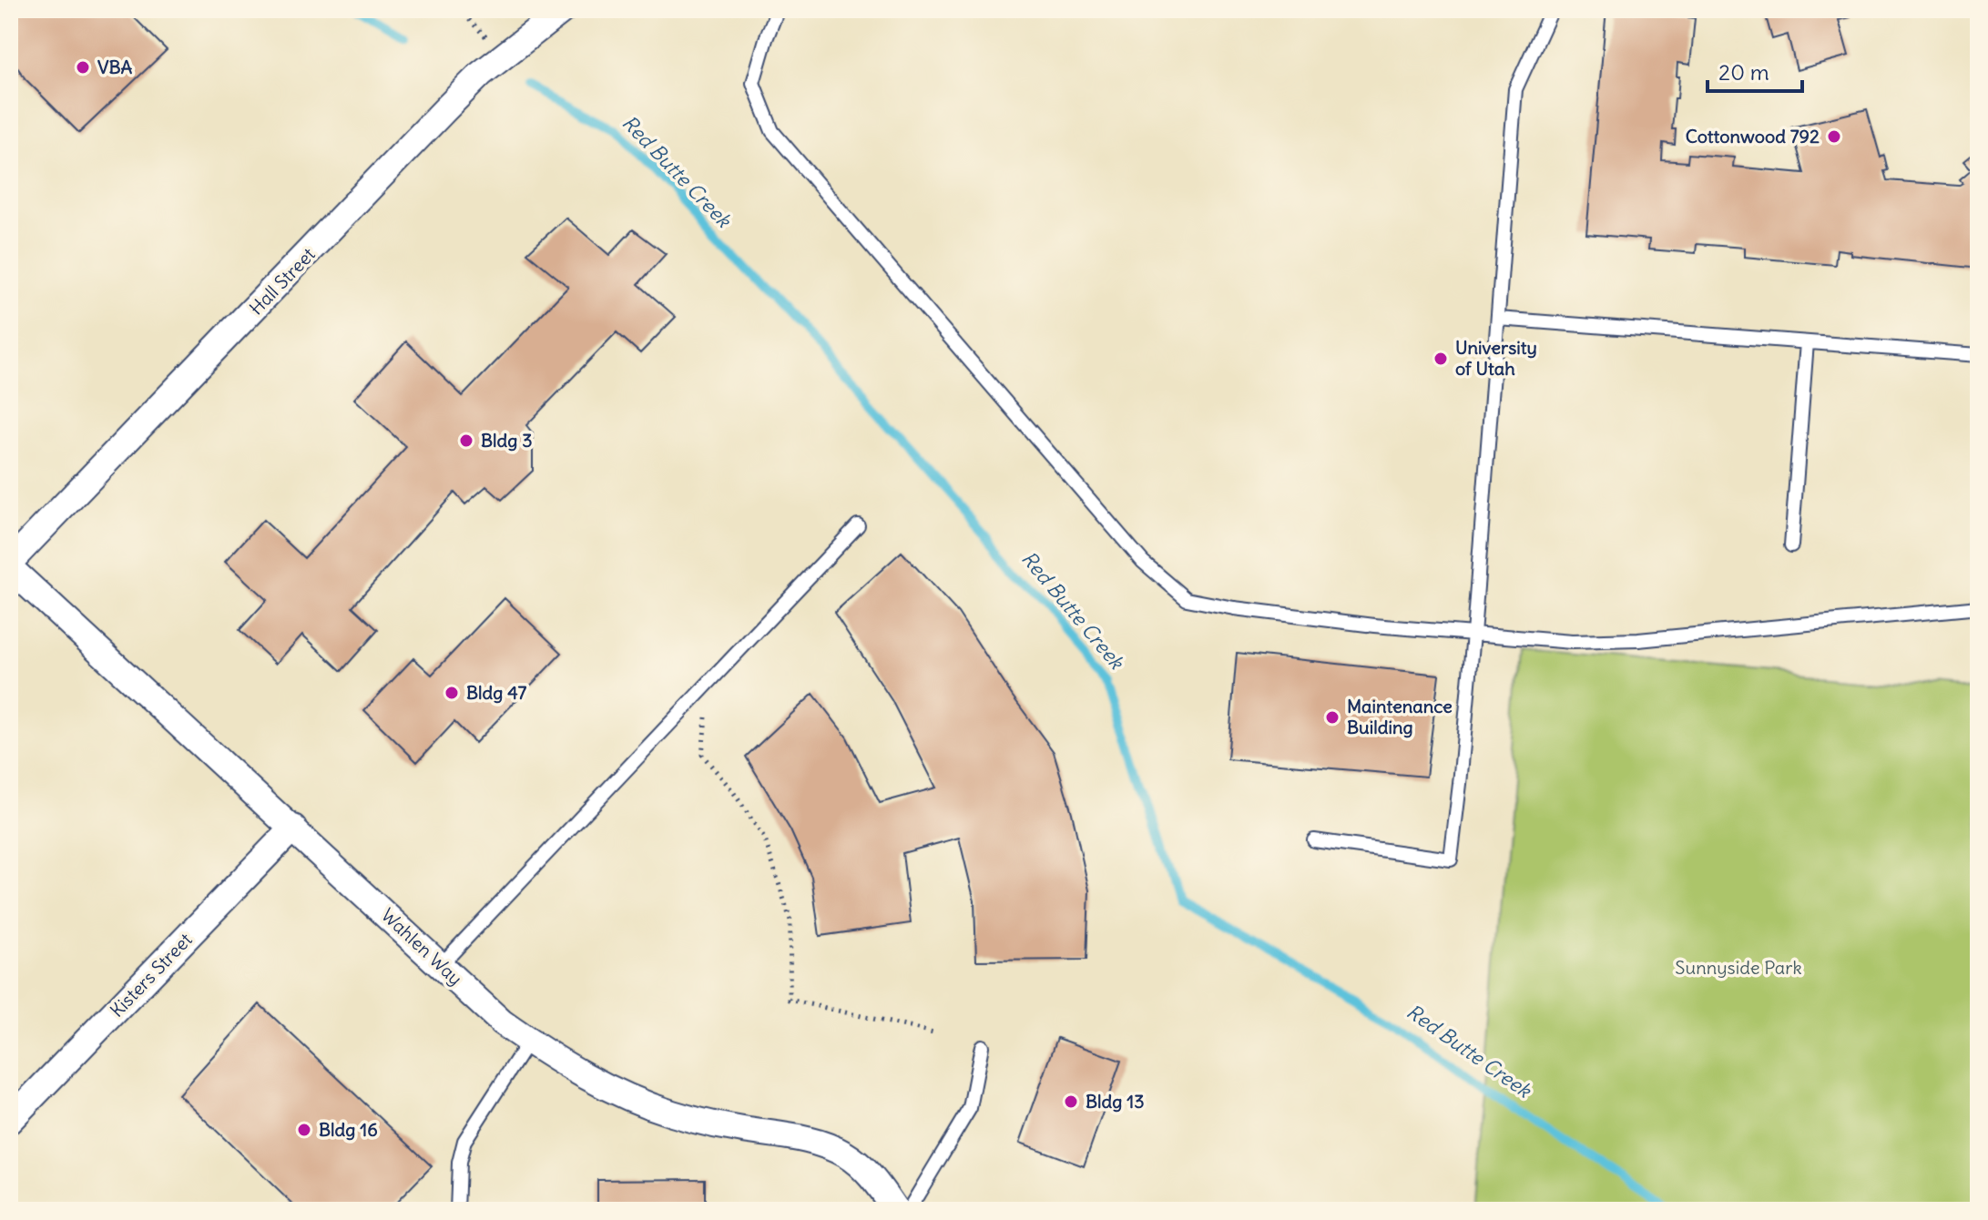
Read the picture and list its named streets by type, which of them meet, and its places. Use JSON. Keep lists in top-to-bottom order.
{
  "streets": {
    "street": ["Hall Street", "Wahlen Way", "Kisters Street"]
  },
  "crossings": [
    ["Hall Street", "Wahlen Way"],
    ["Wahlen Way", "Kisters Street"]
  ],
  "water": ["Red Butte Creek"],
  "parks": ["Sunnyside Park"],
  "places": [
    "VBA",
    "Cottonwood 792",
    "University of Utah",
    "Bldg 3",
    "Bldg 47",
    "Maintenance Building",
    "Bldg 13",
    "Bldg 16"
  ],
  "scale_bar": "20 m"
}
